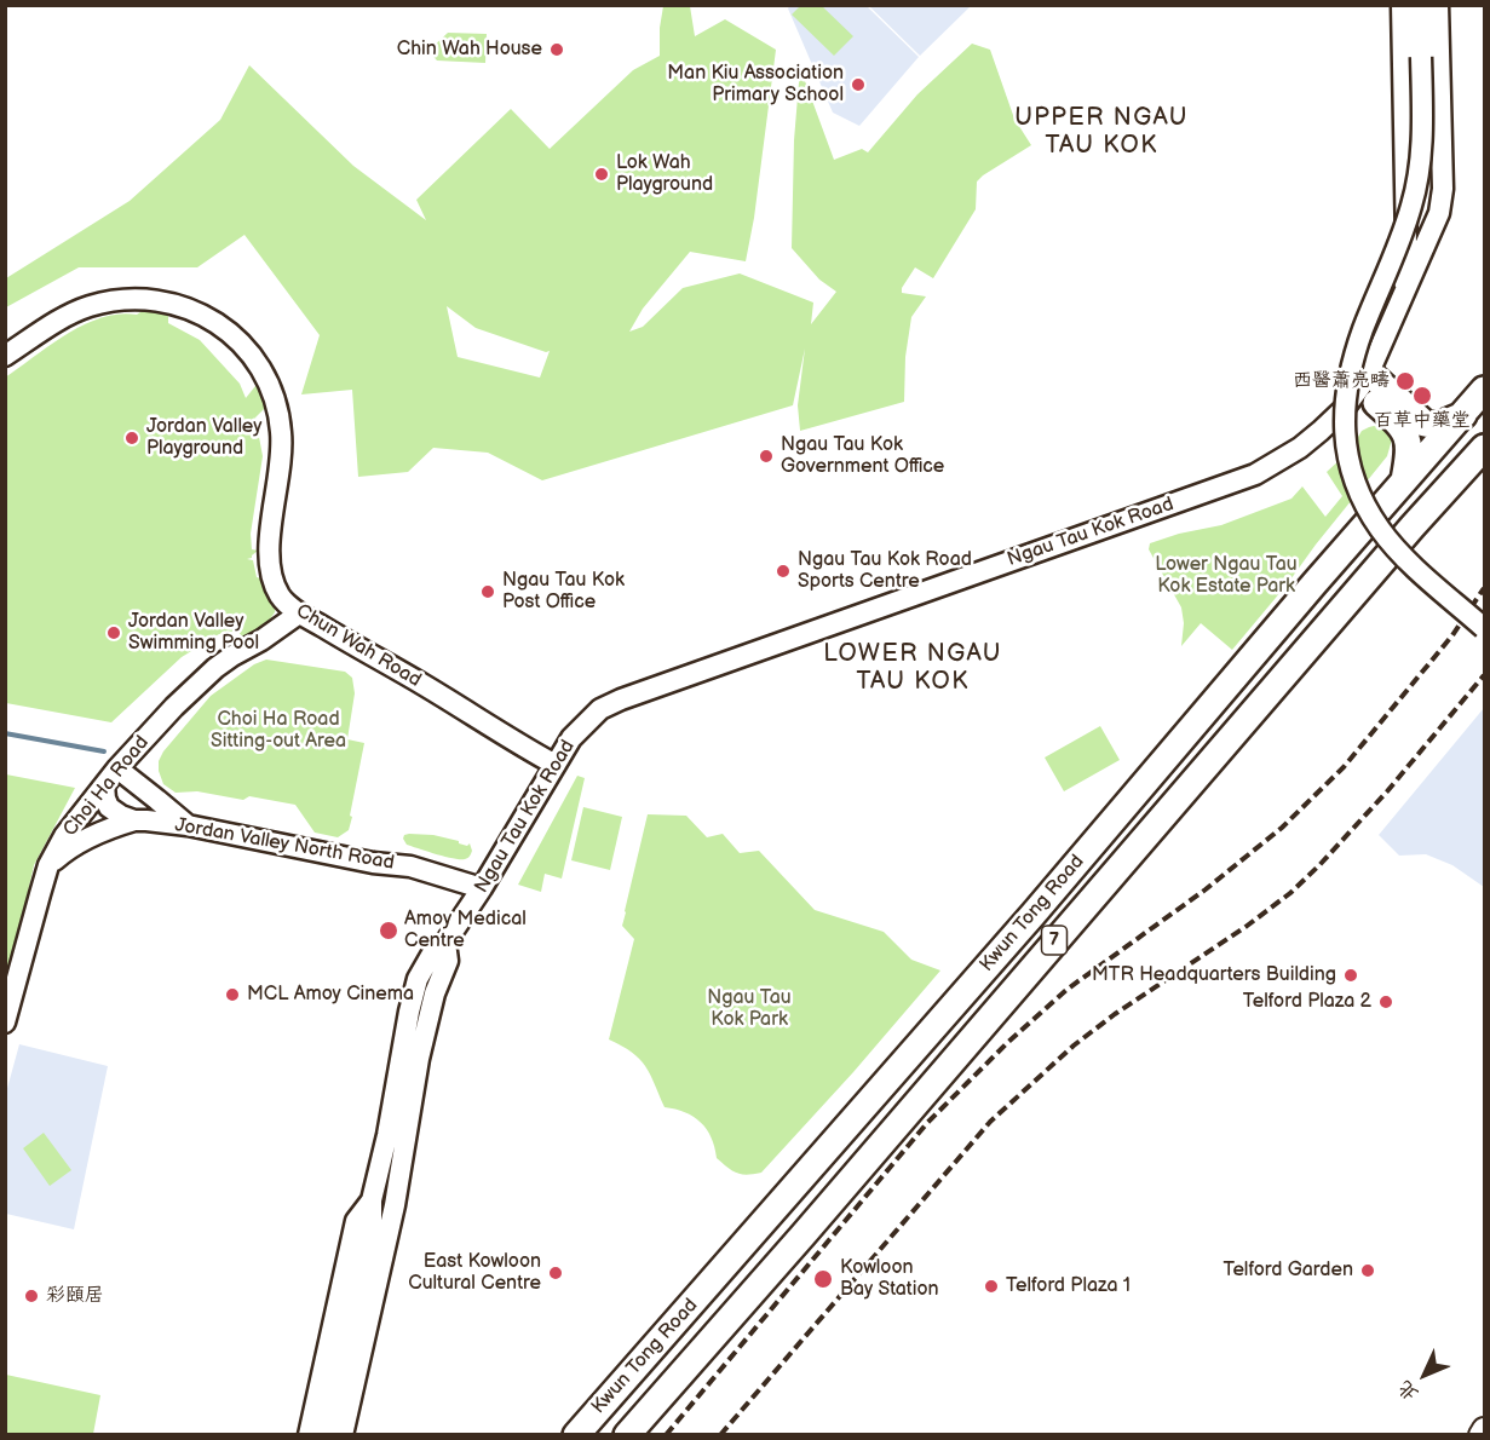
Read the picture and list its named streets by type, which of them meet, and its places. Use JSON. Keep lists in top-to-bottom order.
{
  "streets": {
    "highway": ["Kwun Tong Road", "7"],
    "main road": [
      "Ngau Tau Kok Road",
      "Chun Wah Road",
      "Choi Ha Road",
      "Jordan Valley North Road"
    ]
  },
  "crossings": [
    ["Ngau Tau Kok Road", "Chun Wah Road"],
    ["Ngau Tau Kok Road", "Jordan Valley North Road"],
    ["Chun Wah Road", "Choi Ha Road"]
  ],
  "districts": ["UPPER NGAU TAU KOK", "LOWER NGAU TAU KOK"],
  "parks": ["Lower Ngau Tau Kok Estate Park", "Choi Ha Road Sitting-out Area", "Ngau Tau Kok Park"],
  "places": [
    "Chin Wah House",
    "Man Kiu Association Primary School",
    "Lok Wah Playground",
    "西醫蕭亮疇",
    "百草中藥堂",
    "Jordan Valley Playground",
    "Ngau Tau Kok Government Office",
    "Ngau Tau Kok Road Sports Centre",
    "Ngau Tau Kok Post Office",
    "Jordan Valley Swimming Pool",
    "Amoy Medical Centre",
    "MTR Headquarters Building",
    "MCL Amoy Cinema",
    "Telford Plaza 2",
    "Telford Garden",
    "East Kowloon Cultural Centre",
    "Kowloon Bay Station",
    "Telford Plaza 1",
    "彩頤居"
  ],
  "north": "bottom left"
}
